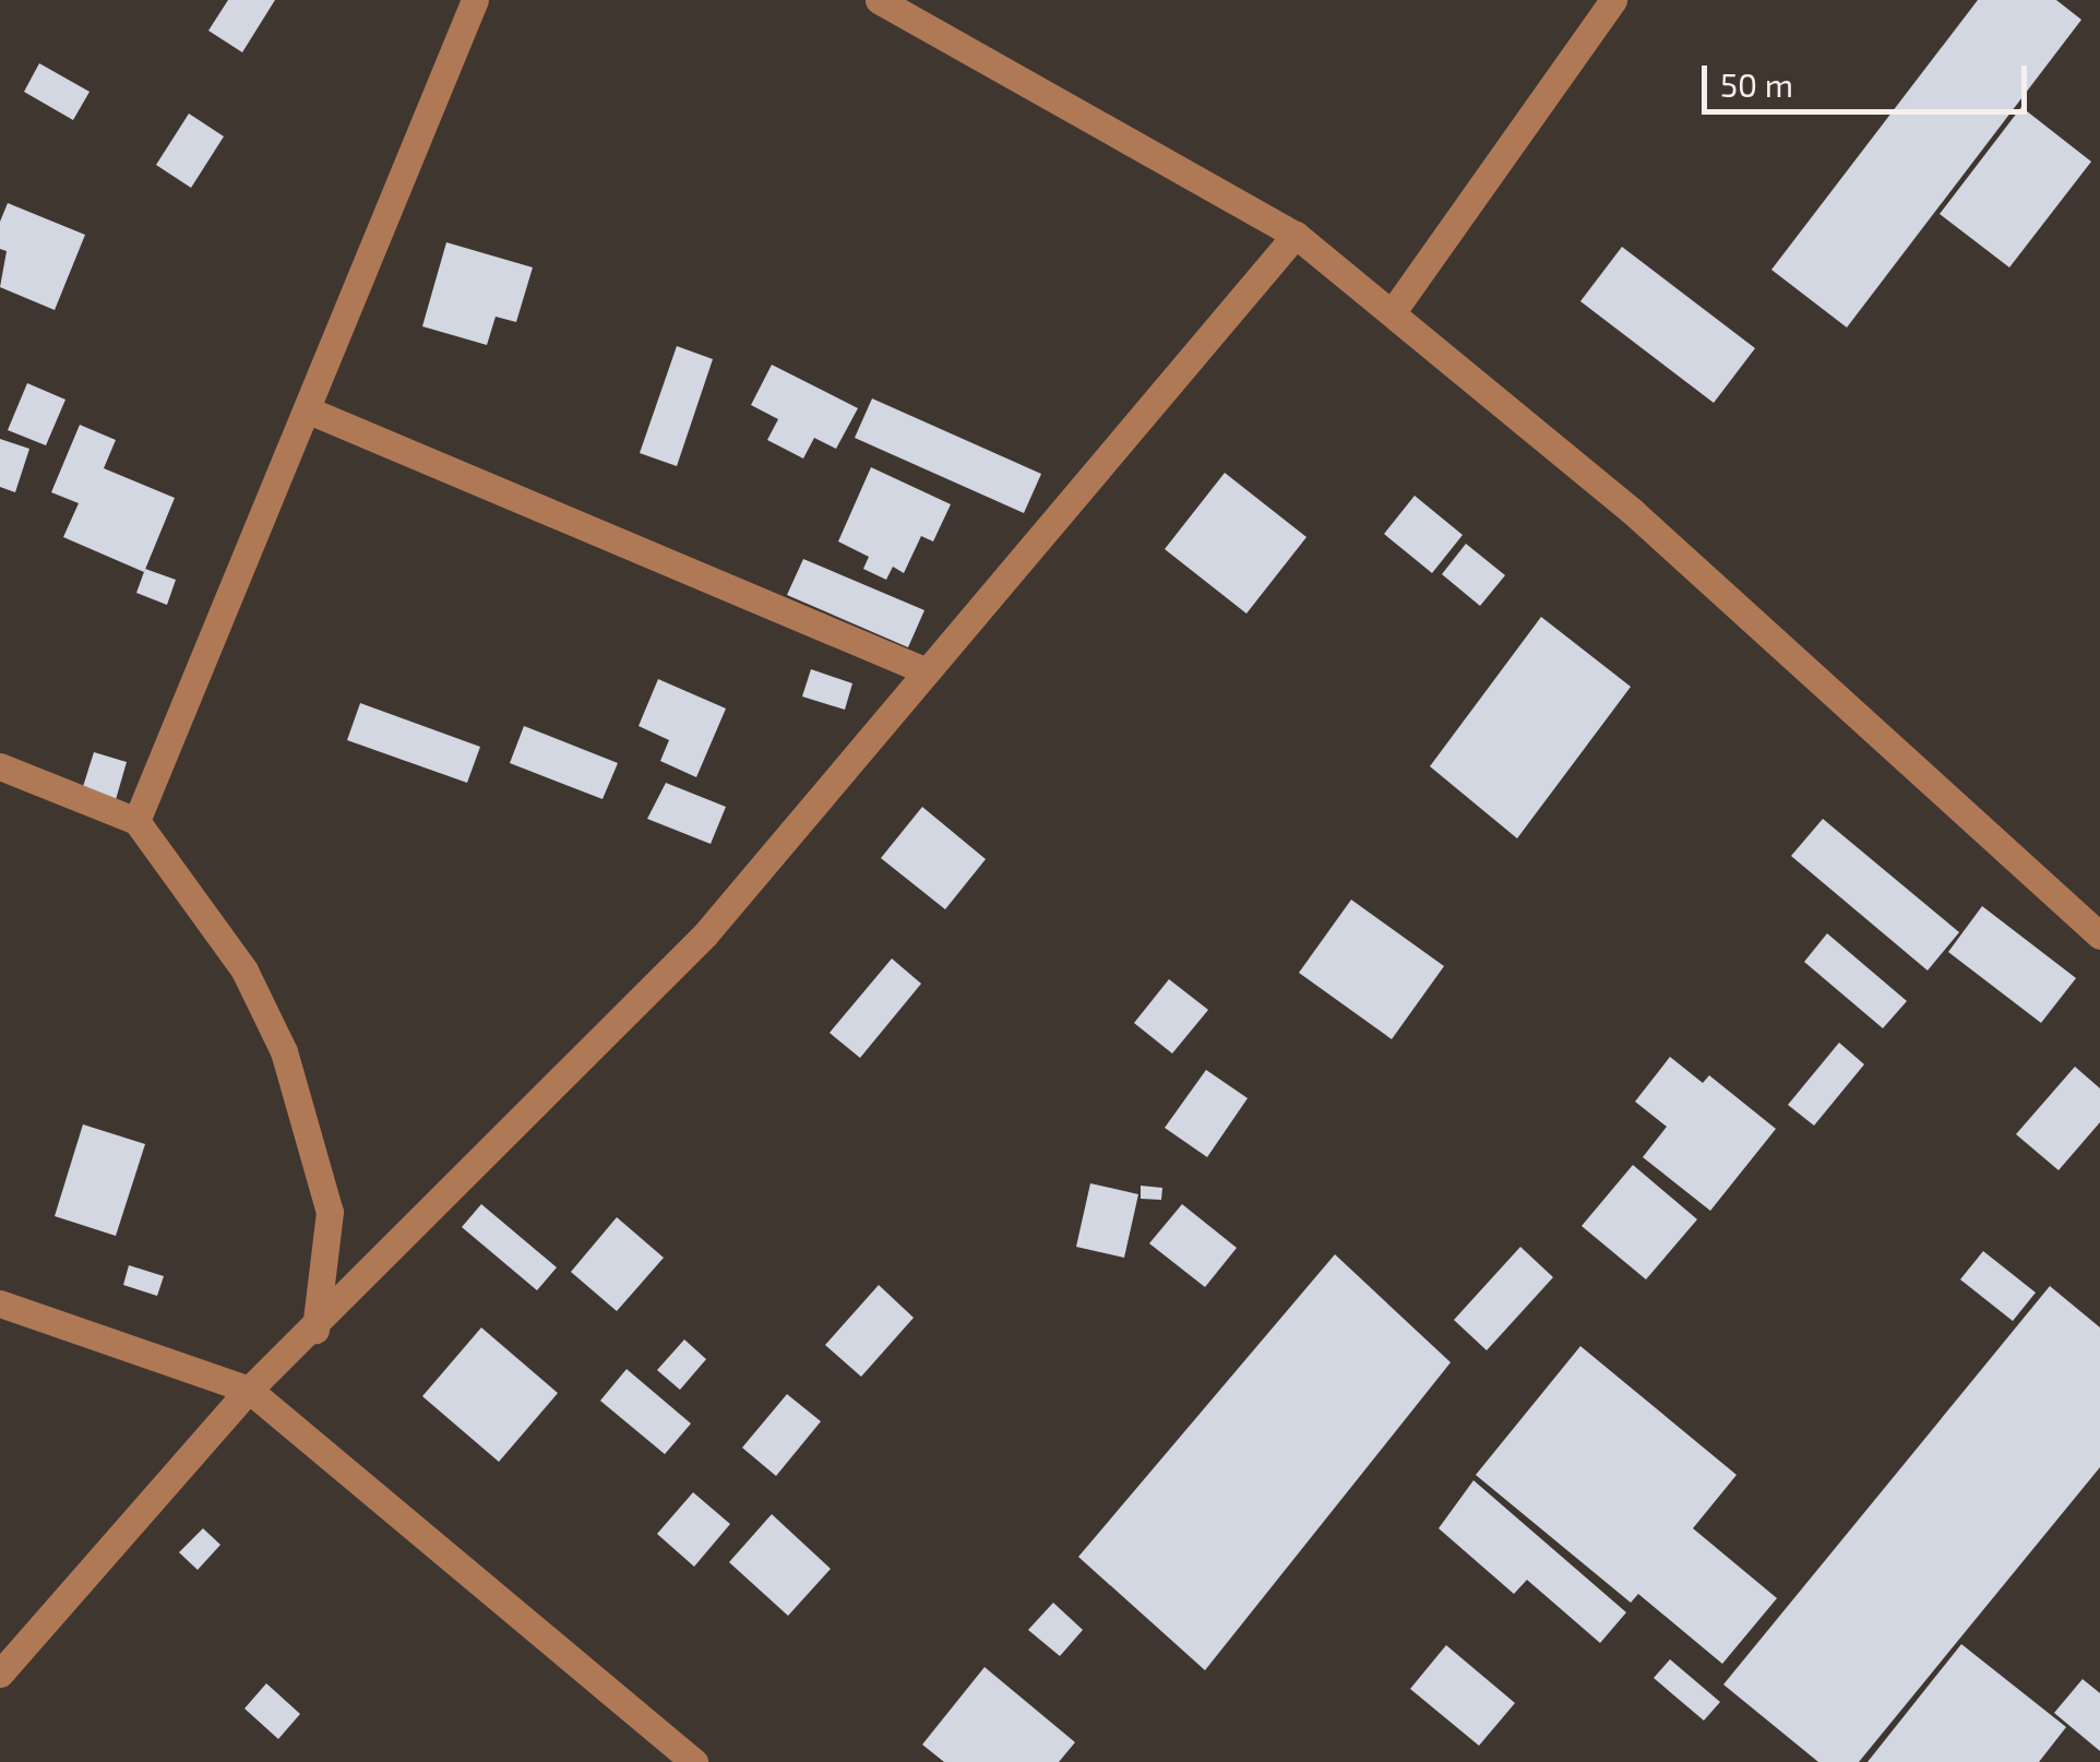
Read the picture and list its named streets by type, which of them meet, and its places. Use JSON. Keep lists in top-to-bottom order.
{
  "scale_bar": "50 m"
}
